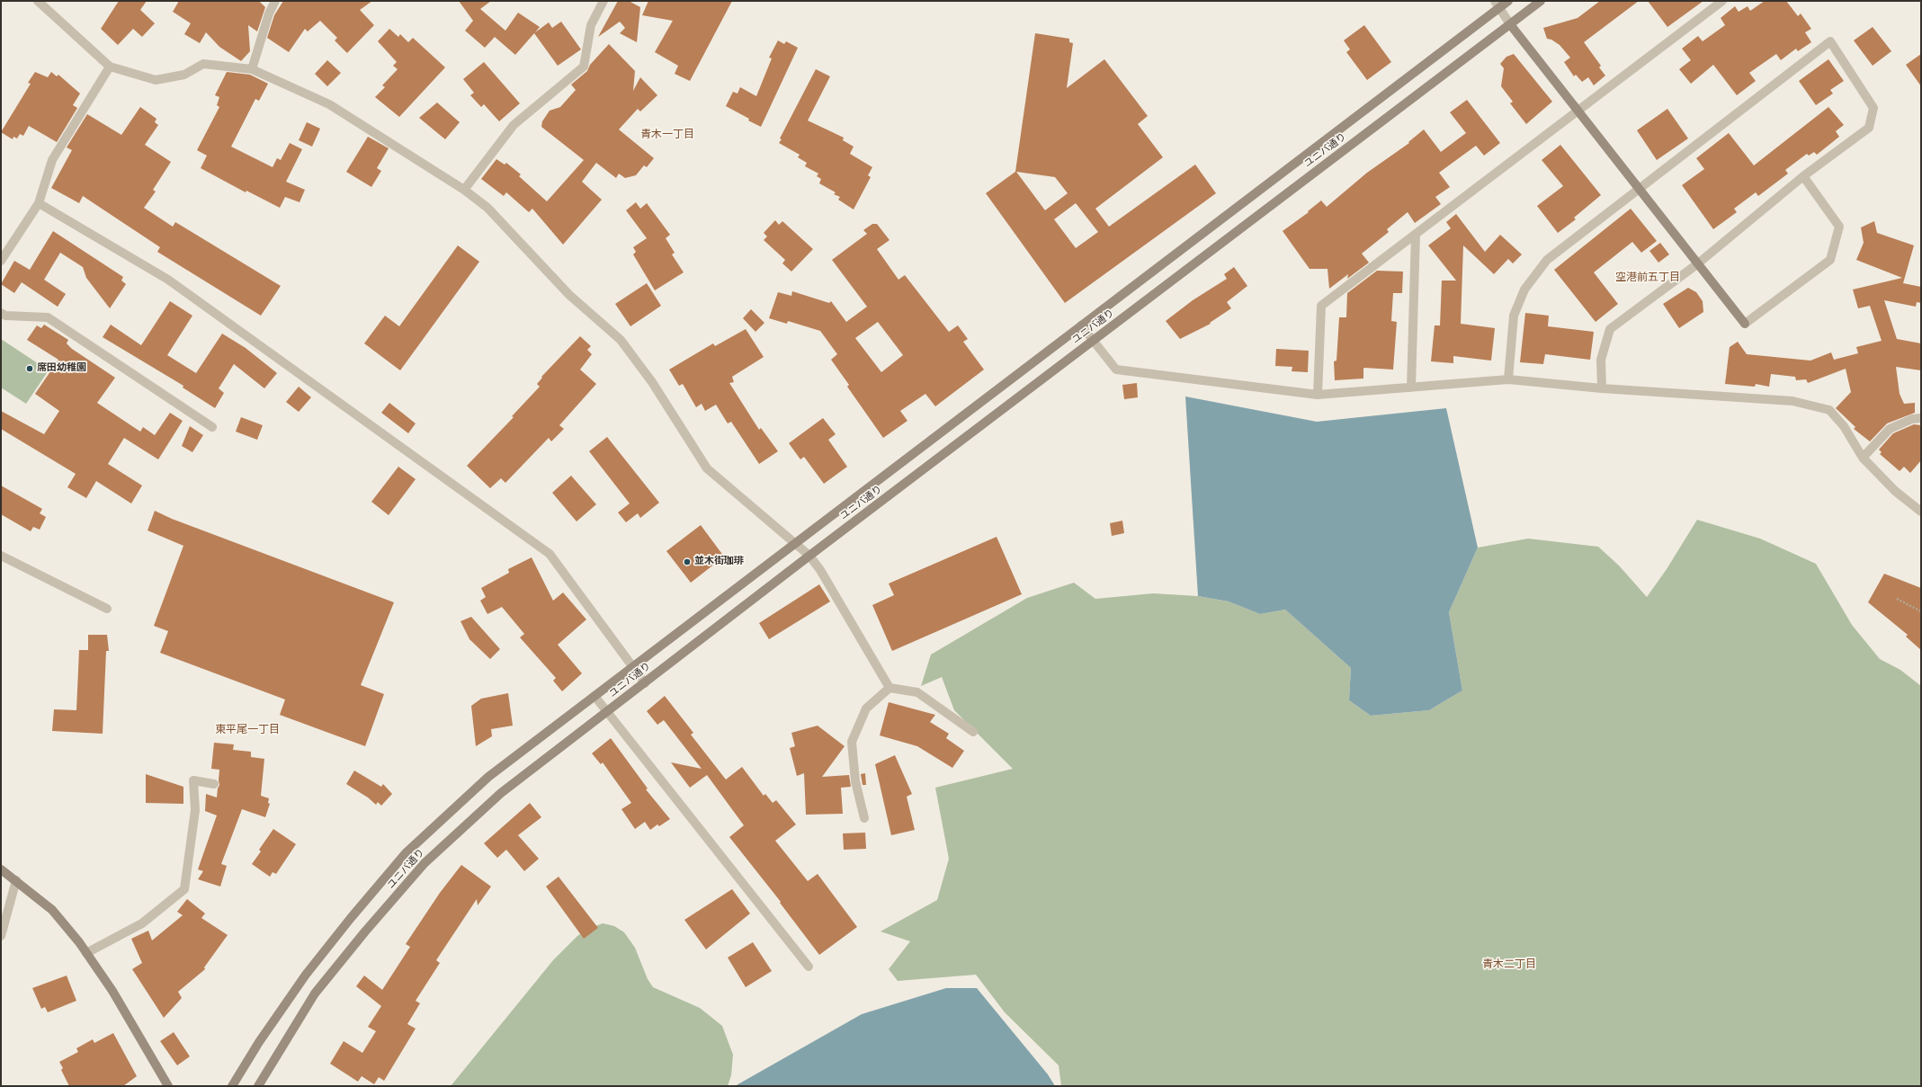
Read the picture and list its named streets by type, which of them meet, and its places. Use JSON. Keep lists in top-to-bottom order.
{
  "streets": {
    "street": ["ユニバ通り"]
  },
  "districts": [
    "青木一丁目",
    "空港前五丁目",
    "東平尾一丁目",
    "青木二丁目"
  ],
  "places": ["席田幼稚園", "並木街珈琲"]
}
